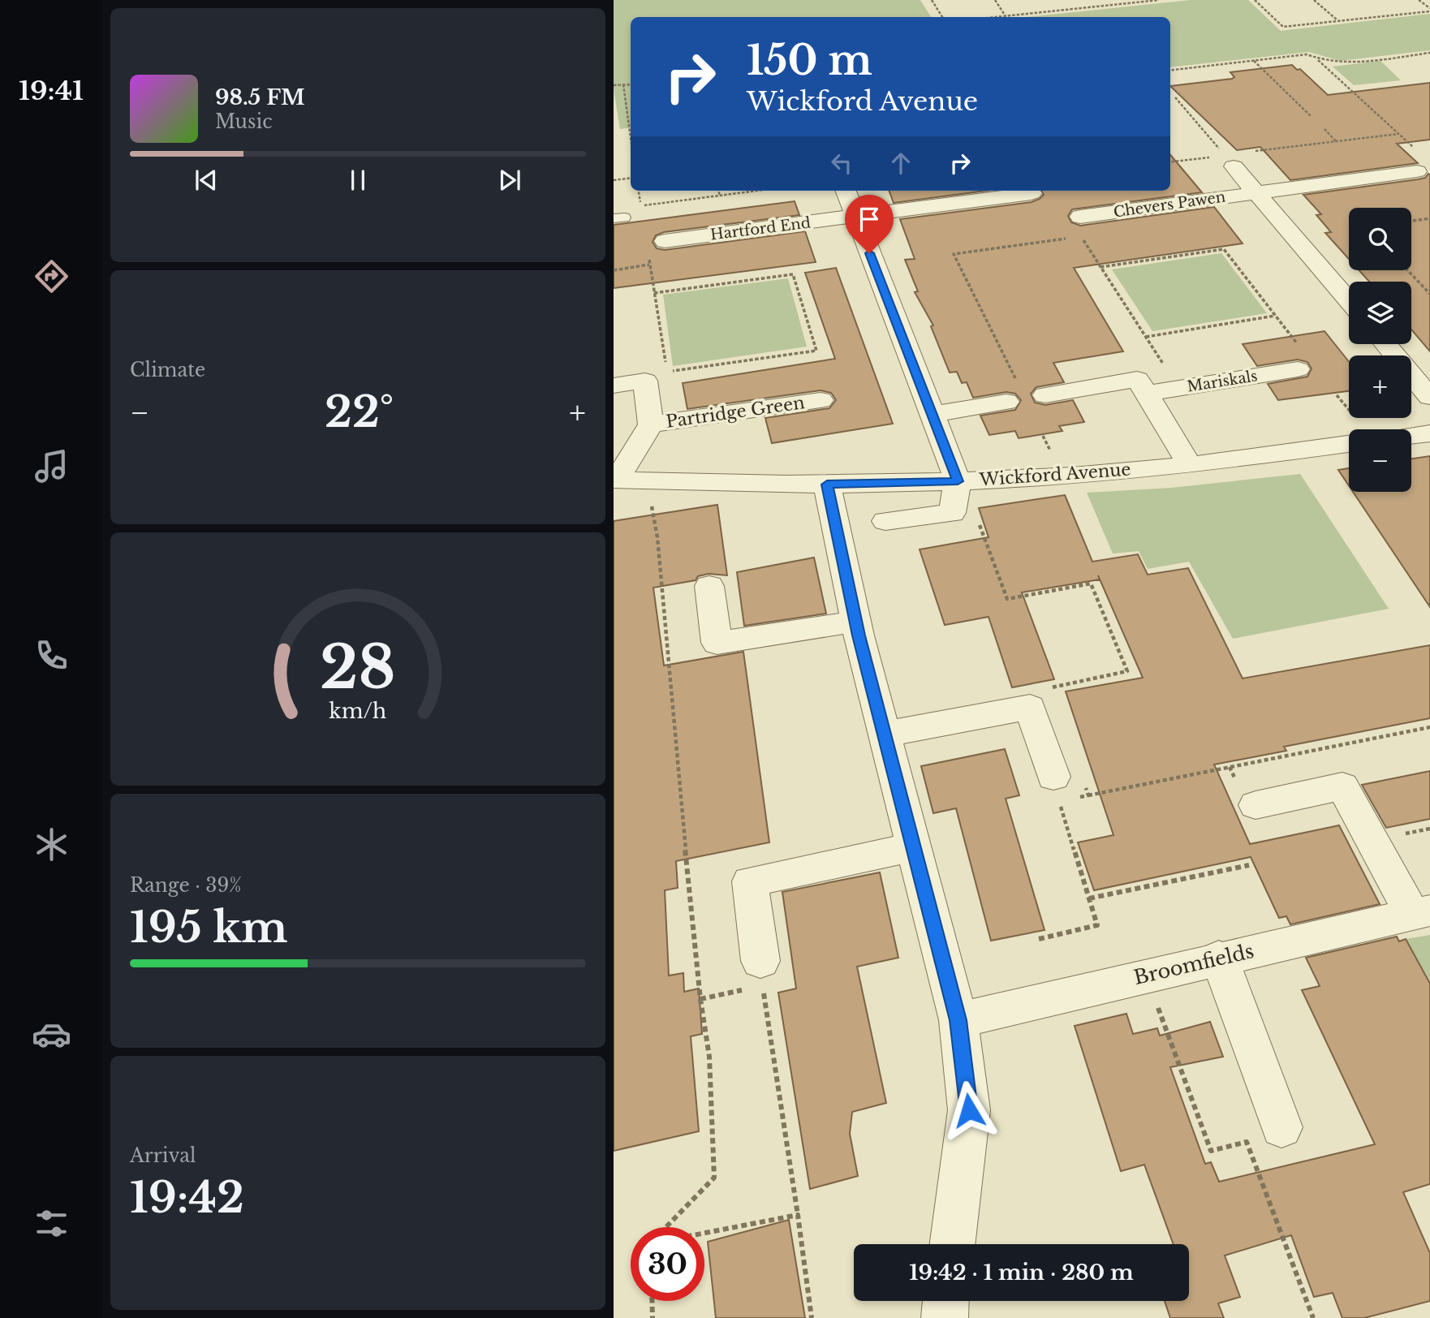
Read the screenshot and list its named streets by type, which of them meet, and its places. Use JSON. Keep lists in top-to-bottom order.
{
  "streets": {
    "street": [
      "Chevers Pawen",
      "Hartford End",
      "Mariskals",
      "Partridge Green",
      "Wickford Avenue",
      "Broomfields"
    ]
  },
  "crossings": [
    ["Partridge Green", "Wickford Avenue"]
  ],
  "page": {
    "tabs": "19:41",
    "turn": ["150 m", "Wickford Avenue"],
    "song": ["98.5 FM", "Music"],
    "map_buttons": ["+", "−"],
    "tile": [
      "Climate",
      ["Range · 39%", "195 km"],
      ["Arrival", "19:42"]
    ],
    "heat": ["−", "22°", "+"],
    "limit": "30",
    "trip": "19:42 · 1 min · 280 m",
    "gauge": ["28", "km/h"]
  }
}
